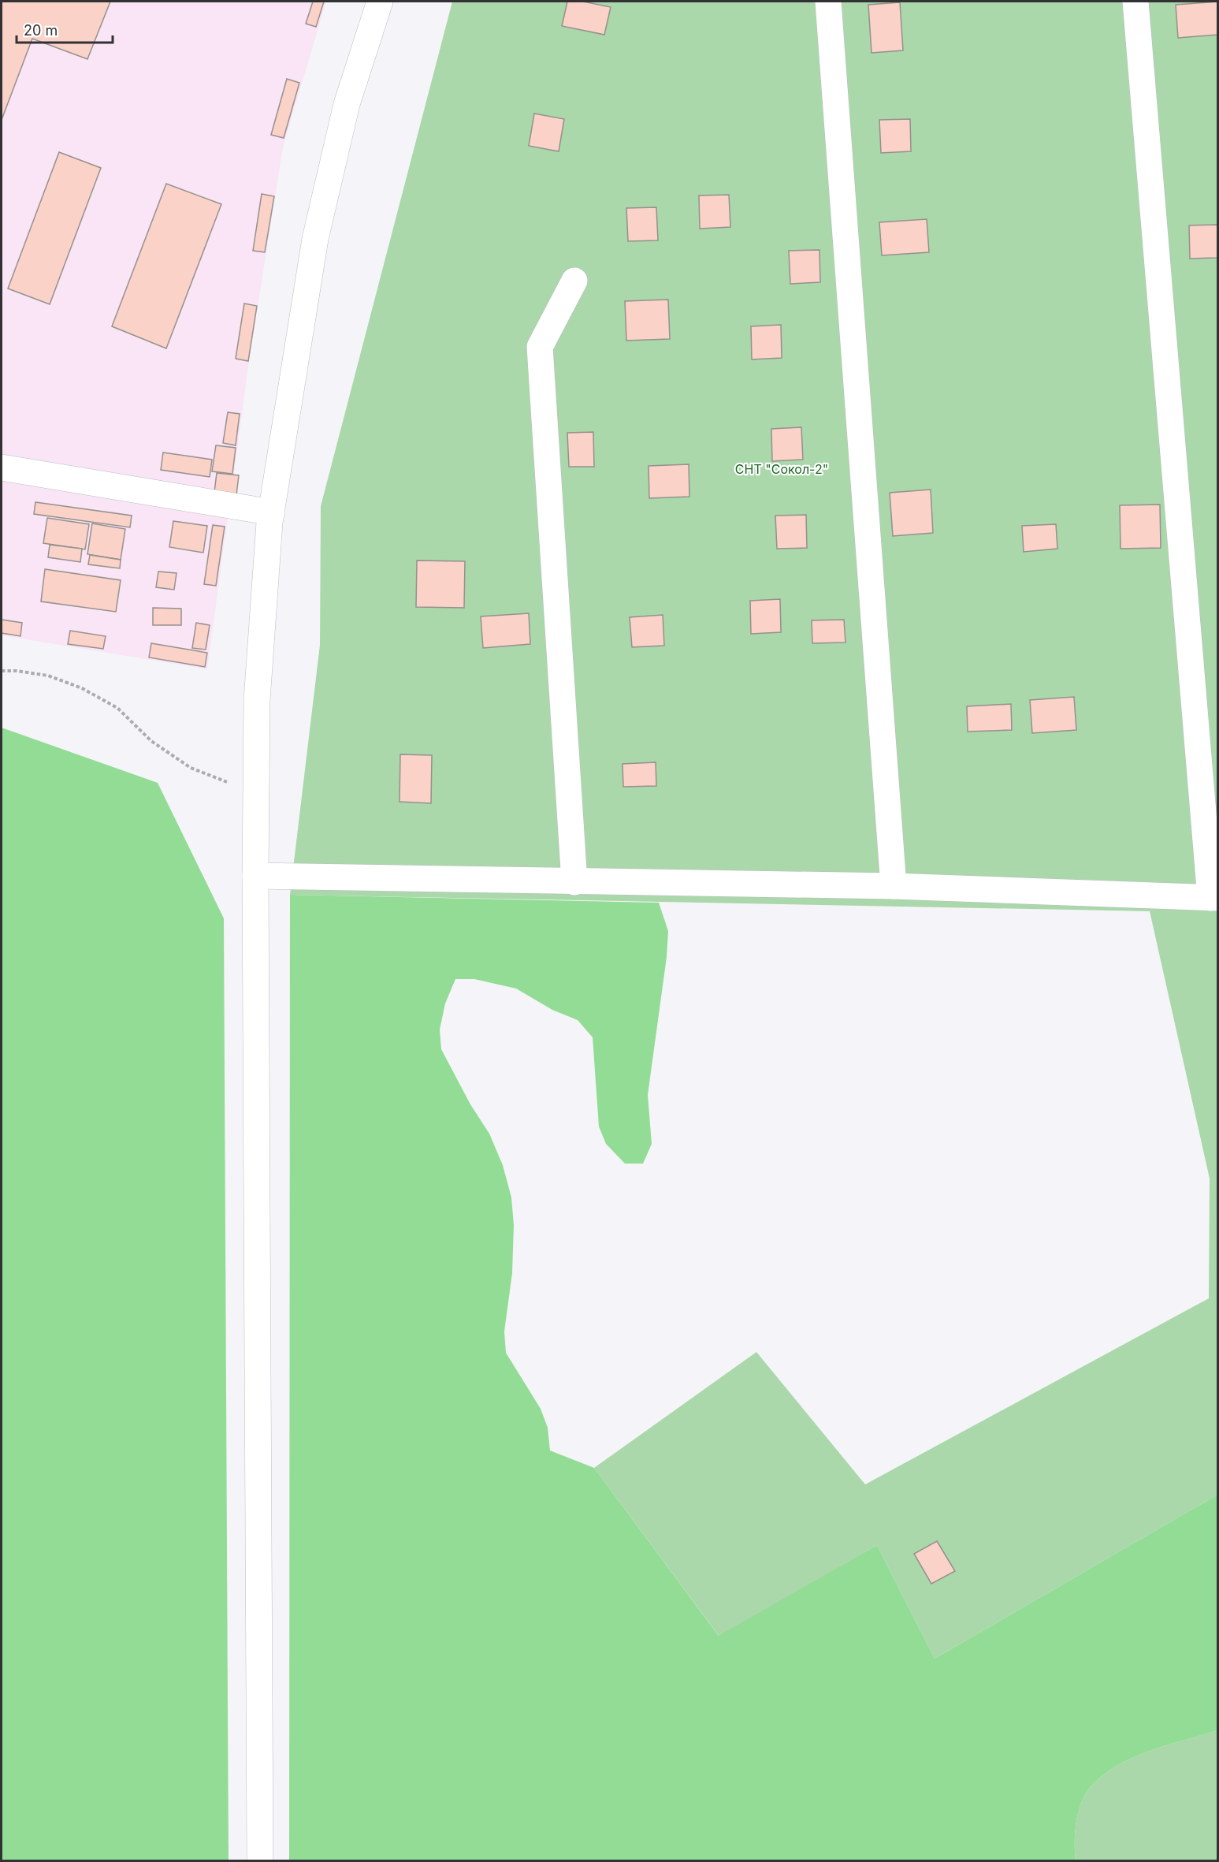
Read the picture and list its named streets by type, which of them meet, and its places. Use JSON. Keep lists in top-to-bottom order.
{
  "parks": ["СНТ \"Сокол-2\""],
  "scale_bar": "20 m"
}
